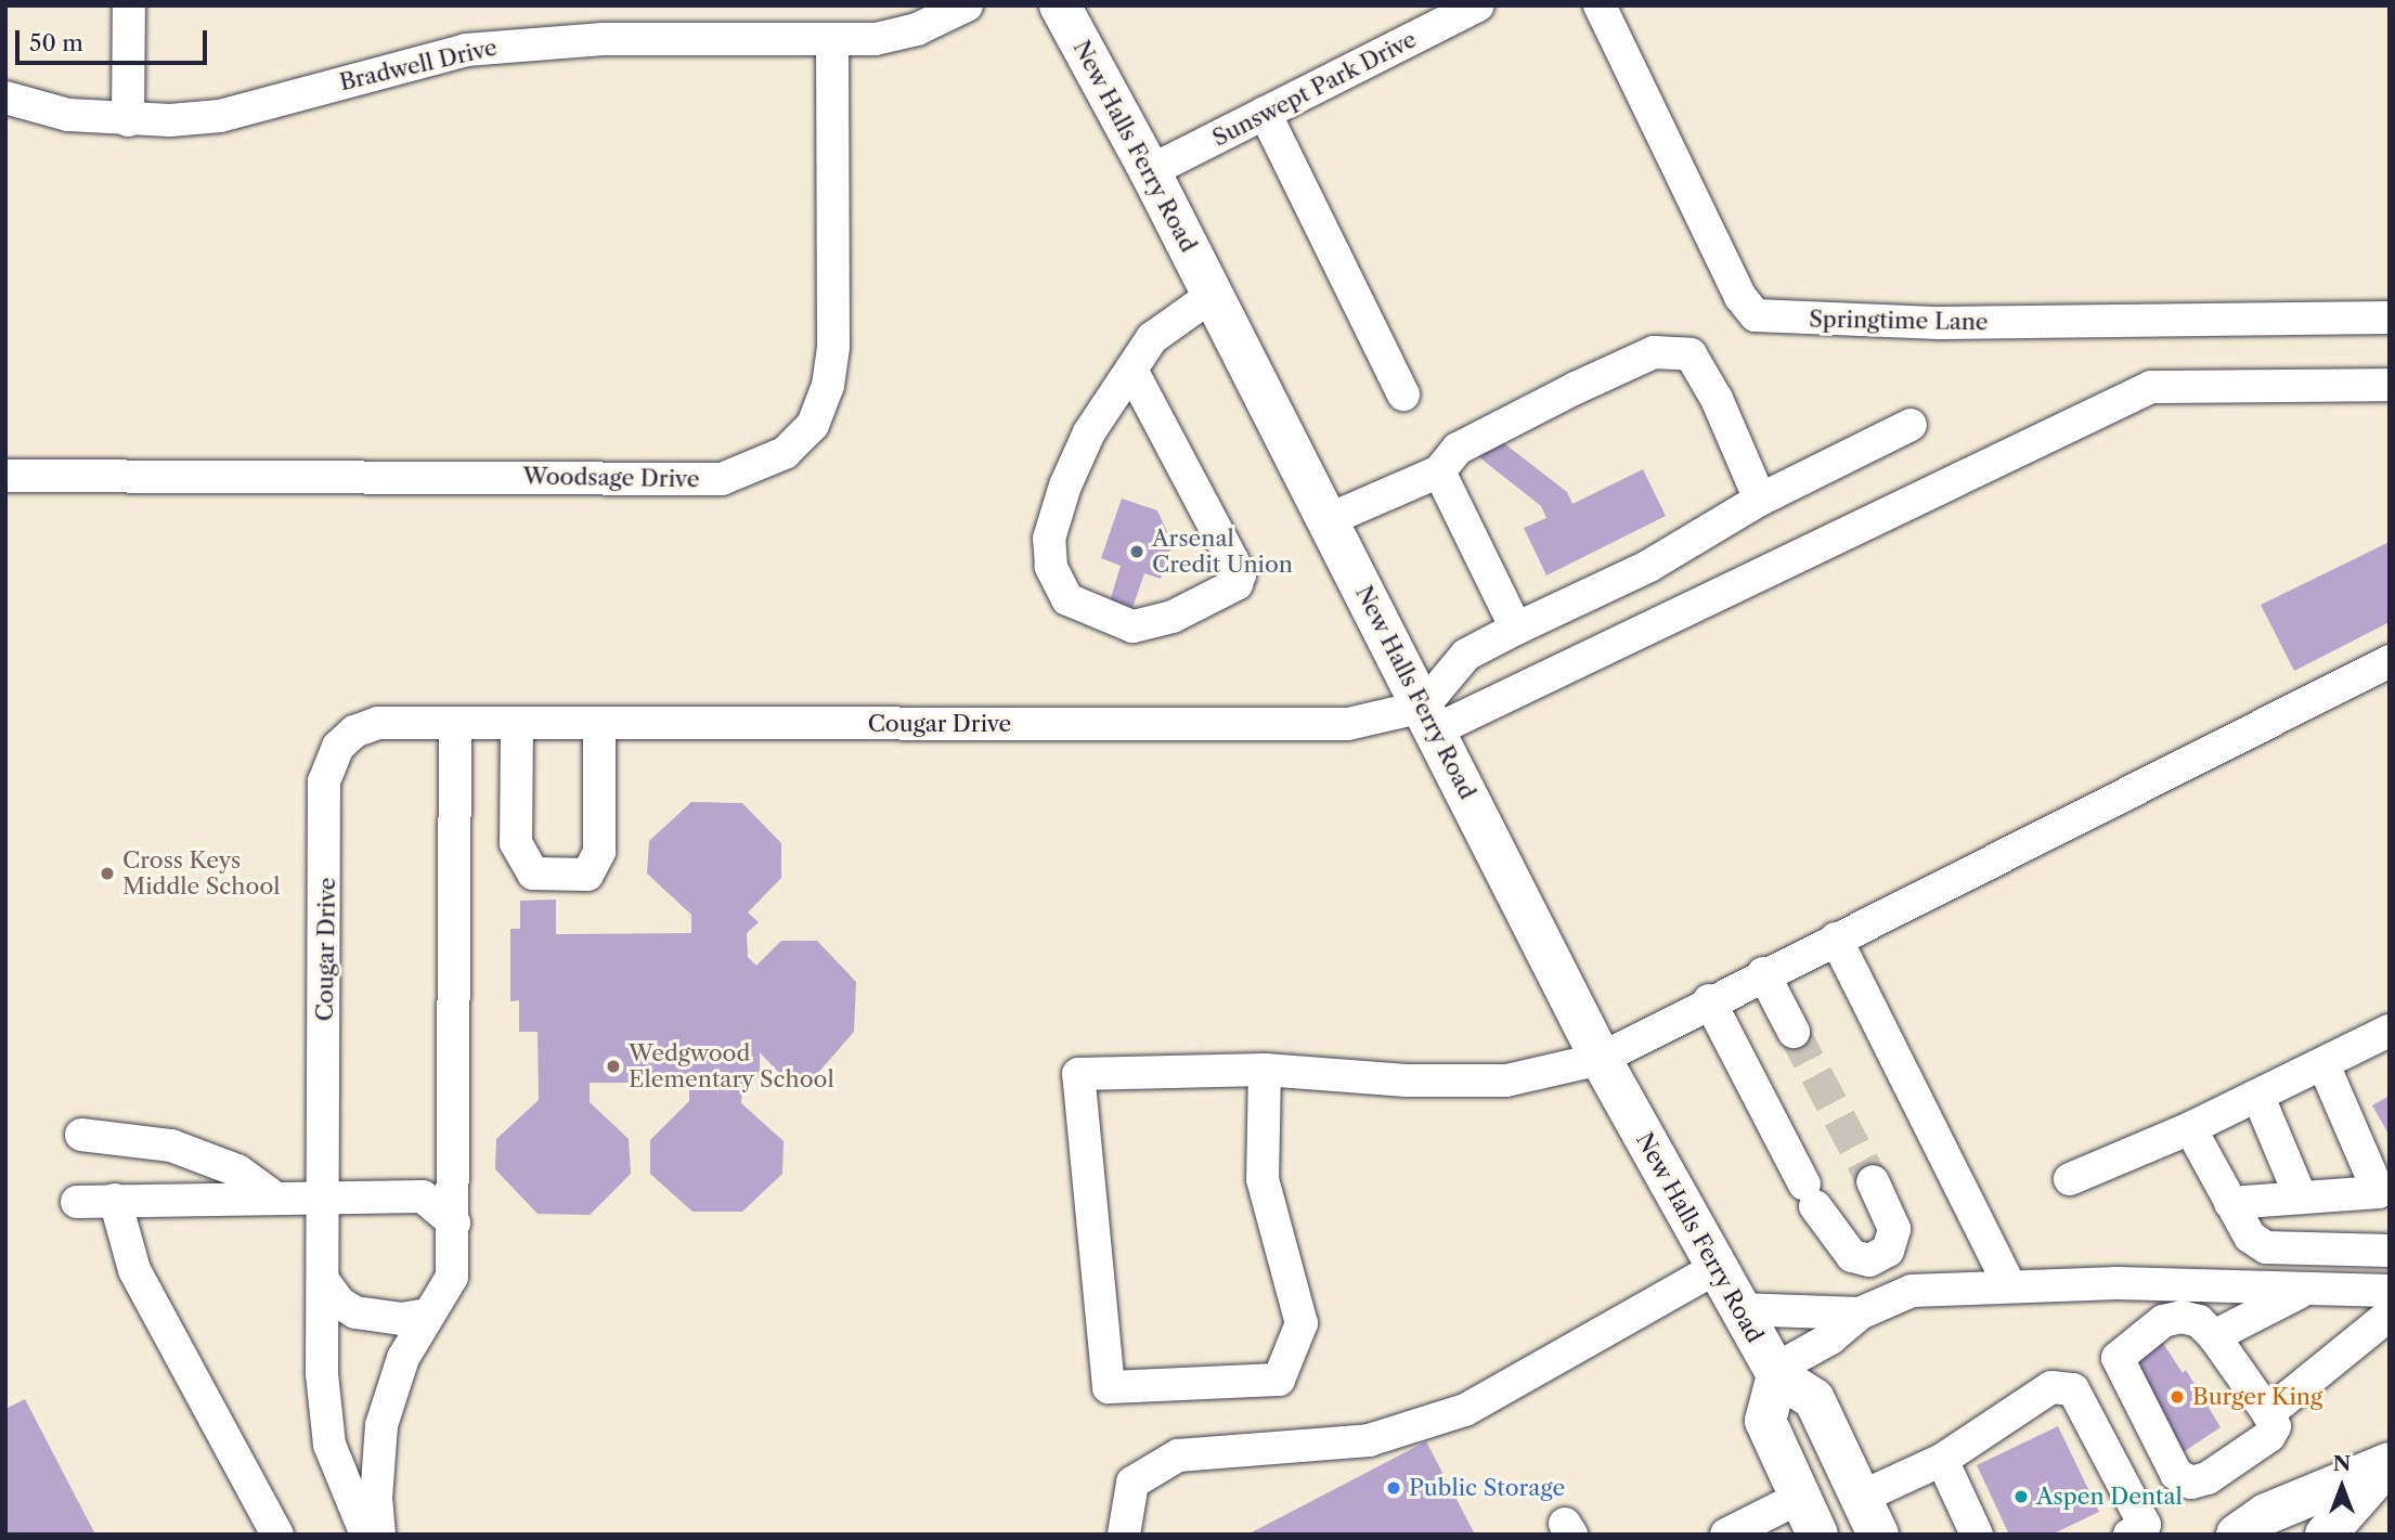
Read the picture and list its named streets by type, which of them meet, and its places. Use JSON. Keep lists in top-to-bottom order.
{
  "streets": {
    "main road": ["New Halls Ferry Road"],
    "street": [
      "Bradwell Drive",
      "Sunswept Park Drive",
      "Springtime Lane",
      "Woodsage Drive",
      "Cougar Drive"
    ]
  },
  "crossings": [
    ["Bradwell Drive", "Woodsage Drive"],
    ["Sunswept Park Drive", "New Halls Ferry Road"],
    ["New Halls Ferry Road", "Cougar Drive"]
  ],
  "places": [
    "Arsenal Credit Union",
    "Cross Keys Middle School",
    "Wedgwood Elementary School",
    "Burger King",
    "Public Storage",
    "Aspen Dental"
  ],
  "scale_bar": "50 m",
  "north": "top"
}
